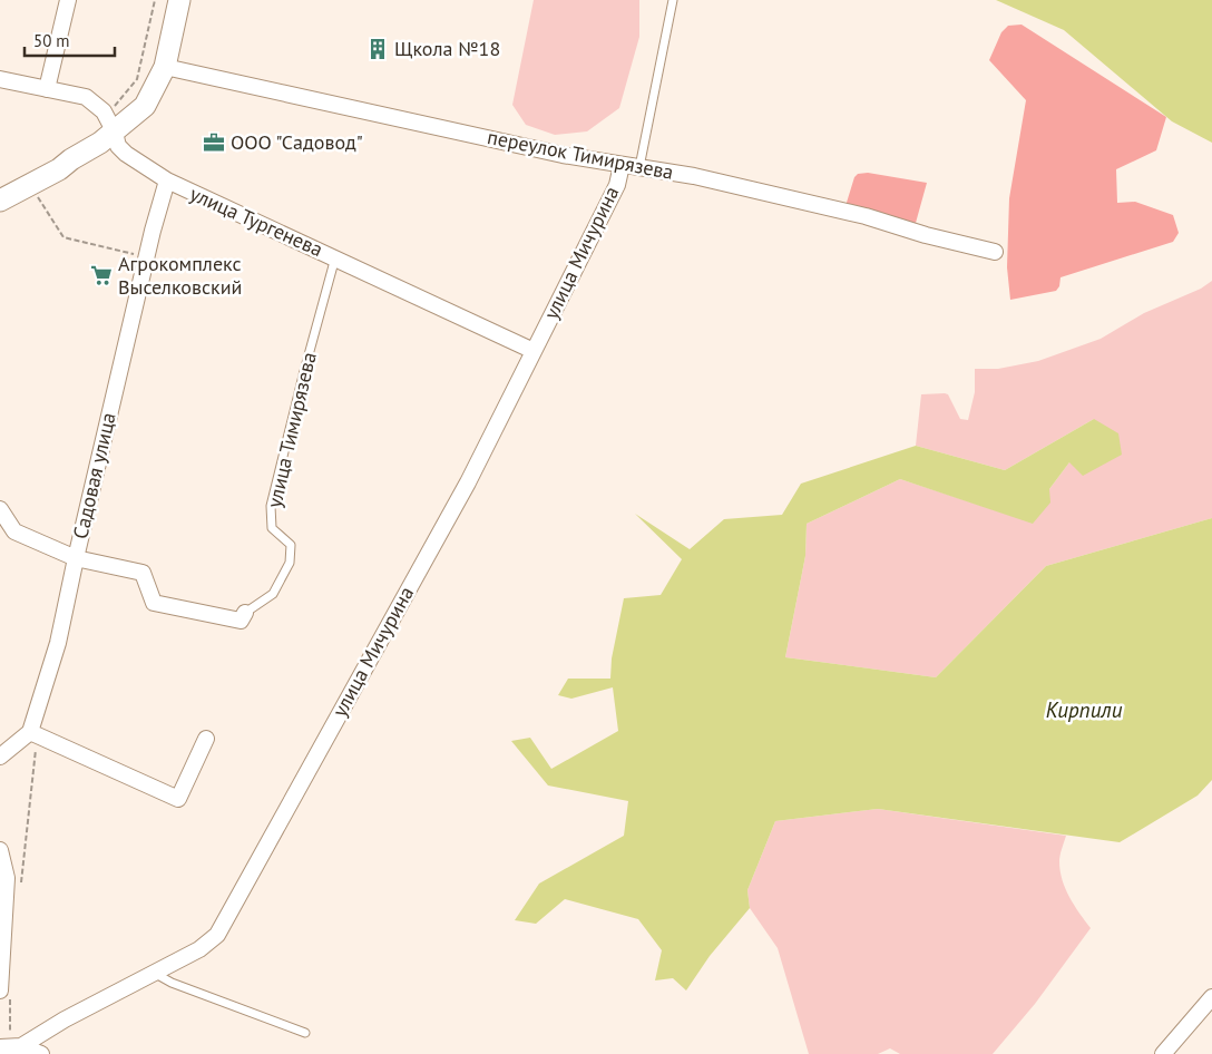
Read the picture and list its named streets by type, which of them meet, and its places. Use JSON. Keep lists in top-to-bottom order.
{
  "streets": {
    "street": [
      "переулок Тимирязева",
      "улица Тургенева",
      "улица Мичурина",
      "Садовая улица"
    ],
    "lane": ["улица Тимирязева"]
  },
  "crossings": [
    ["переулок Тимирязева", "улица Мичурина"],
    ["улица Тургенева", "улица Мичурина"],
    ["улица Тургенева", "улица Тимирязева"],
    ["улица Тургенева", "Садовая улица"]
  ],
  "water": ["Кирпили"],
  "places": {
    "building": ["Щкола №18"],
    "office": ["ООО \"Садовод\""],
    "supermarket": ["Агрокомплекс Выселковский"]
  },
  "scale_bar": "50 m"
}
